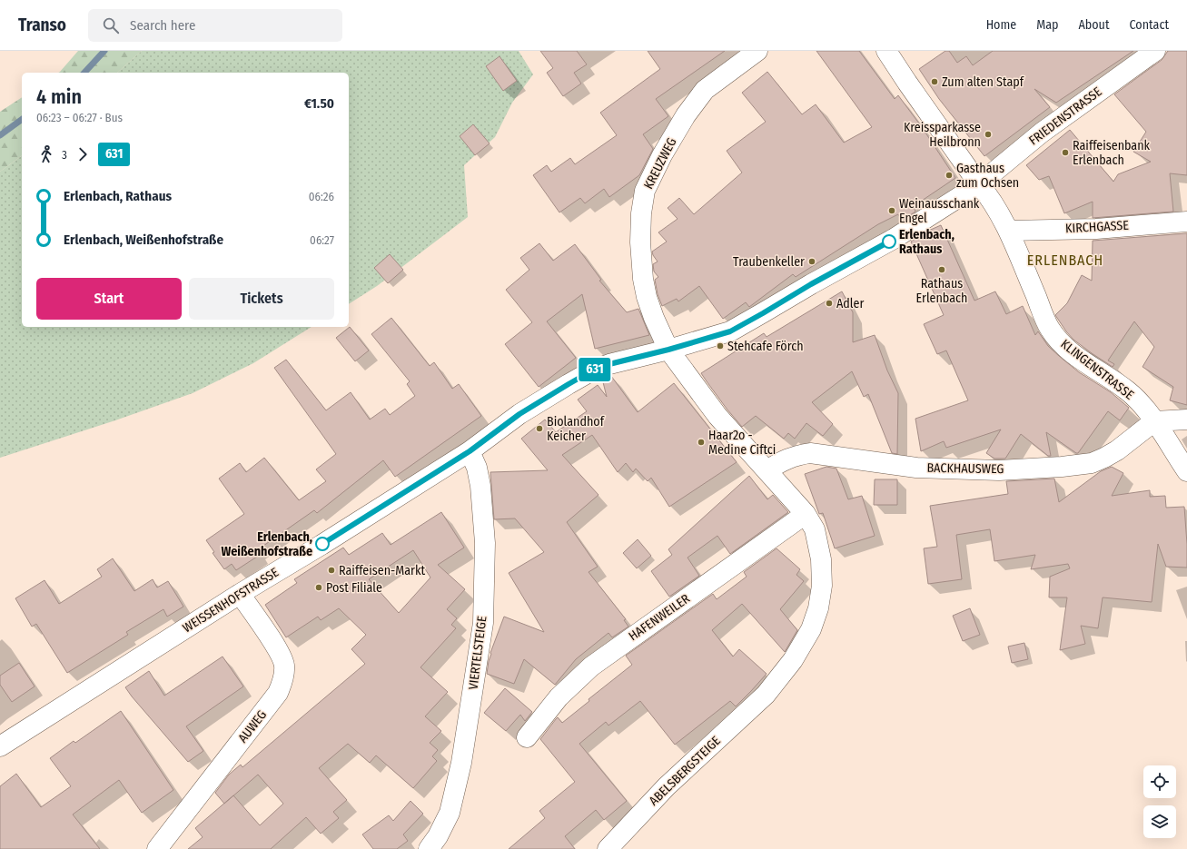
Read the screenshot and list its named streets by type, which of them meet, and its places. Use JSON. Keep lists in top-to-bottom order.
{
  "streets": {
    "street": [
      "FRIEDENSTRASSE",
      "KREUZWEG",
      "KIRCHGASSE",
      "KLINGENSTRASSE",
      "BACKHAUSWEG",
      "WEISSENHOFSTRASSE",
      "HAFENWEILER",
      "VIERTELSTEIGE",
      "AUWEG",
      "ABELSBERGSTEIGE"
    ]
  },
  "crossings": [
    ["FRIEDENSTRASSE", "KLINGENSTRASSE"],
    ["FRIEDENSTRASSE", "WEISSENHOFSTRASSE"],
    ["KREUZWEG", "WEISSENHOFSTRASSE"],
    ["KIRCHGASSE", "KLINGENSTRASSE"],
    ["KLINGENSTRASSE", "BACKHAUSWEG"],
    ["KLINGENSTRASSE", "WEISSENHOFSTRASSE"],
    ["WEISSENHOFSTRASSE", "VIERTELSTEIGE"],
    ["WEISSENHOFSTRASSE", "AUWEG"],
    ["HAFENWEILER", "ABELSBERGSTEIGE"]
  ],
  "districts": ["ERLENBACH"],
  "places": [
    "Zum alten Stapf",
    "Kreissparkasse Heilbronn",
    "Raiffeisenbank Erlenbach",
    "Gasthaus zum Ochsen",
    "Weinausschank Engel",
    "Erlenbach, Rathaus",
    "Traubenkeller",
    "Rathaus Erlenbach",
    "Adler",
    "Stehcafe Förch",
    "Biolandhof Keicher",
    "Haar2o - Medine Ciftci",
    "Erlenbach, Weißenhofstraße",
    "Raiffeisen-Markt",
    "Post Filiale"
  ],
  "lines": ["bus line 631"],
  "page": {
    "header": "Transo",
    "search": "Search here",
    "nav": [
      "Home",
      "Map",
      "About",
      "Contact"
    ],
    "on_map": "631",
    "heading": ["4 min", "06:23 – 06:27 · Bus", "€1.50"],
    "legs": ["3", "631"],
    "list": [
      {
        "name": "Erlenbach, Rathaus",
        "value": "06:26"
      },
      {
        "name": "Erlenbach, Weißenhofstraße",
        "value": "06:27"
      }
    ],
    "buttons": ["Start", "Tickets"]
  }
}
